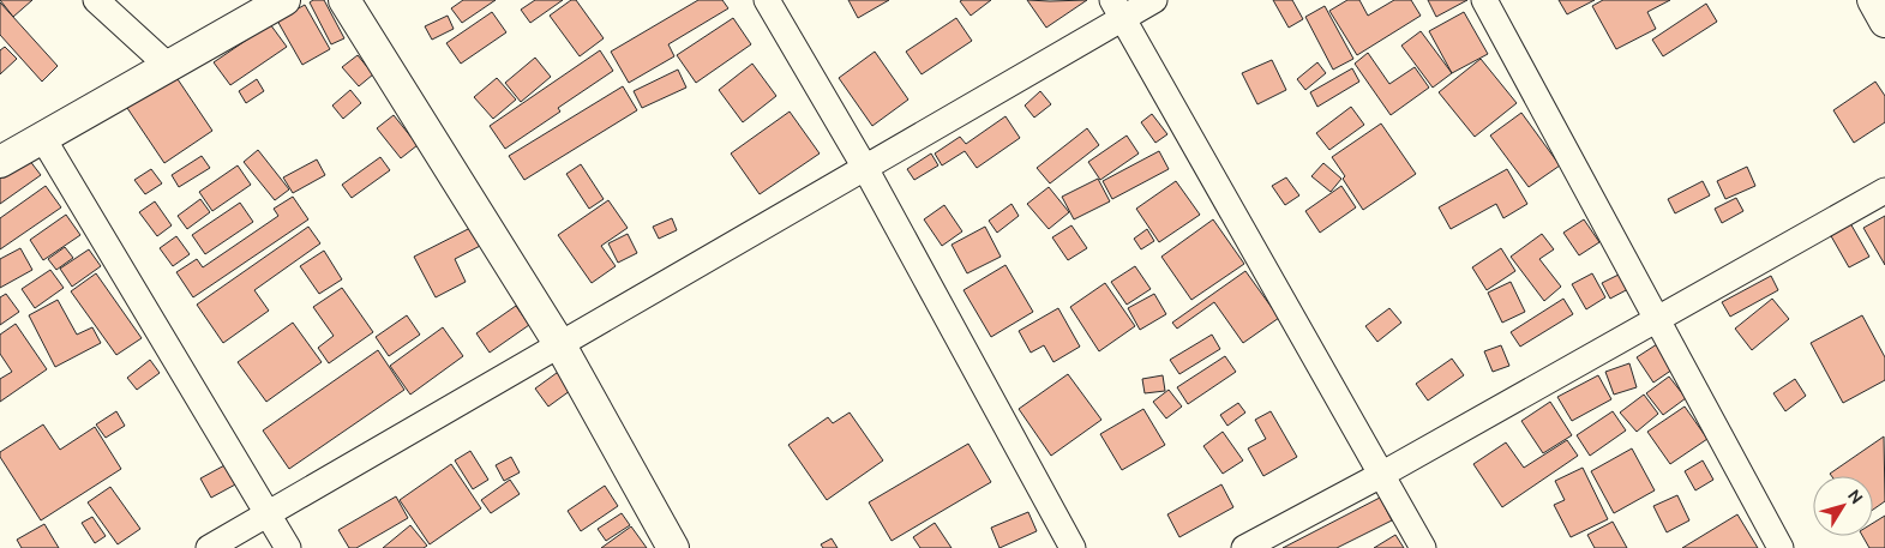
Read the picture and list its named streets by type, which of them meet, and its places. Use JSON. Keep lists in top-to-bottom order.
{
  "north": "top right"
}
